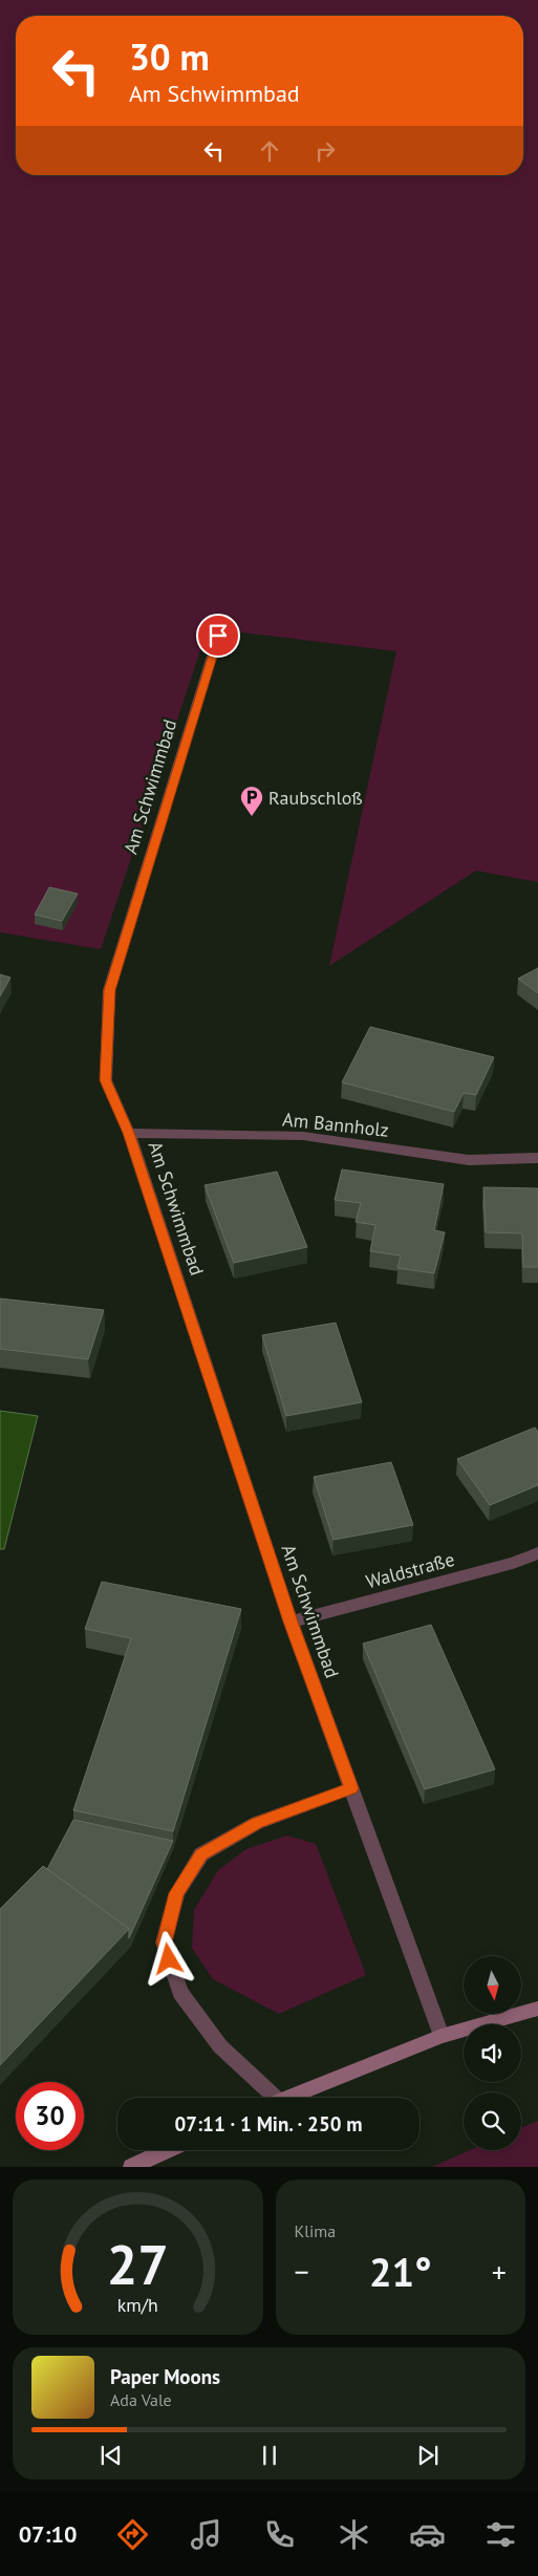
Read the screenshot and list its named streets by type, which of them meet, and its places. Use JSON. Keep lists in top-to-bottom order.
{
  "streets": {
    "street": ["Am Schwimmbad", "Am Bannholz", "Waldstraße"]
  },
  "crossings": [
    ["Am Schwimmbad", "Am Bannholz"],
    ["Am Schwimmbad", "Waldstraße"]
  ],
  "places": {
    "parking": ["Raubschloß"]
  },
  "north": "bottom",
  "page": {
    "turn": ["30 m", "Am Schwimmbad"],
    "limit": "30",
    "trip": "07:11 · 1 Min. · 250 m",
    "tile": "Klima",
    "heat": ["−", "21°", "+"],
    "song": ["Paper Moons", "Ada Vale"],
    "tabs": "07:10",
    "gauge": ["27", "km/h"]
  }
}
